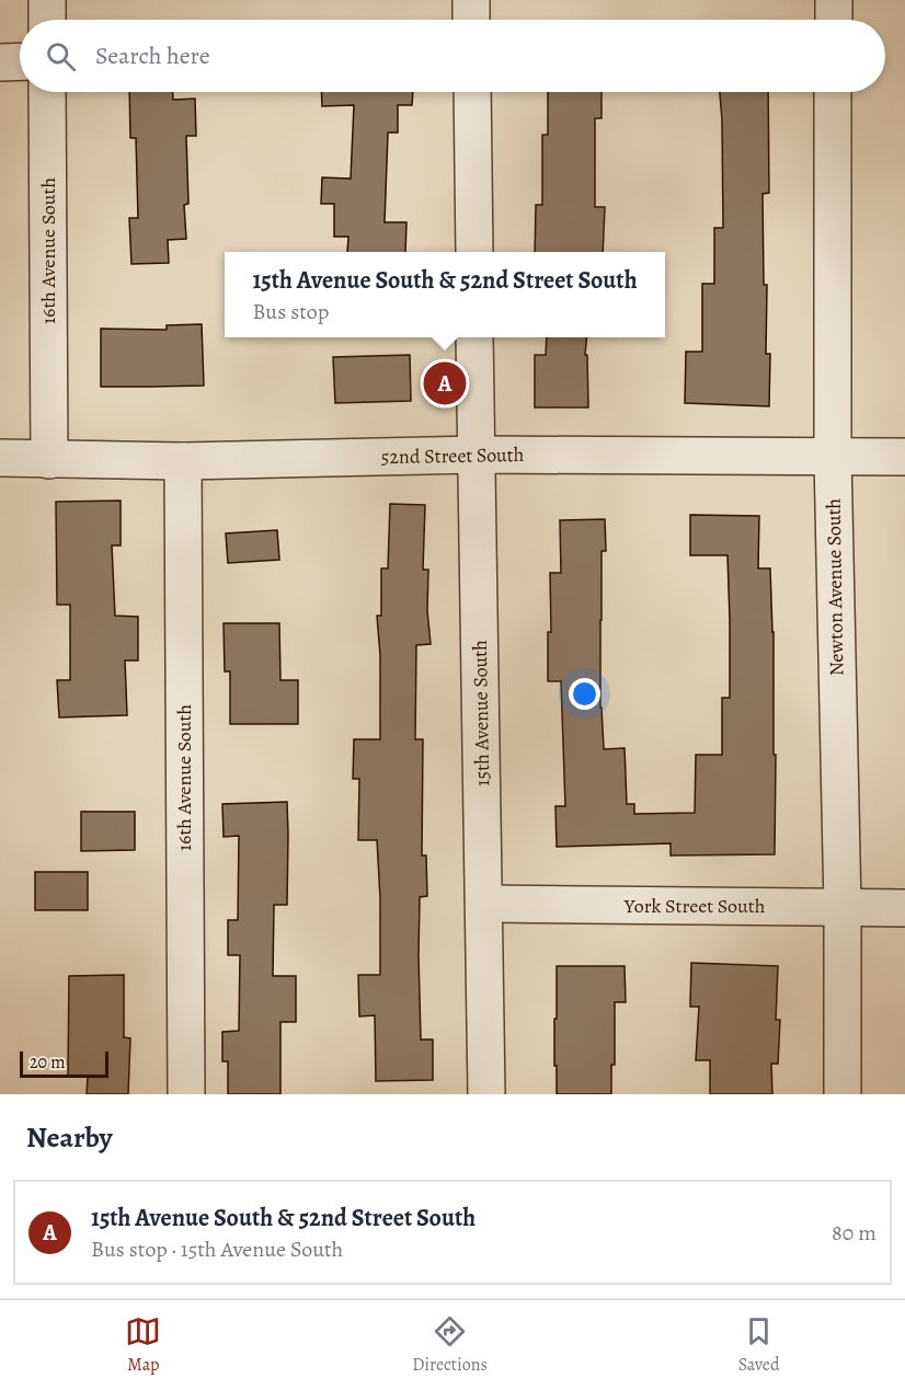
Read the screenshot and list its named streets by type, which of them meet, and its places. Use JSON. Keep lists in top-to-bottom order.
{
  "streets": {
    "street": [
      "16th Avenue South",
      "52nd Street South",
      "Newton Avenue South",
      "15th Avenue South",
      "York Street South"
    ]
  },
  "crossings": [
    ["16th Avenue South", "52nd Street South"],
    ["52nd Street South", "Newton Avenue South"],
    ["52nd Street South", "15th Avenue South"],
    ["Newton Avenue South", "York Street South"],
    ["15th Avenue South", "York Street South"]
  ],
  "scale_bar": "20 m",
  "page": {
    "search": "Search here",
    "popup": ["15th Avenue South & 52nd Street South", "Bus stop"],
    "pins": "A",
    "scale": "20 m",
    "heading": "Nearby",
    "list": [
      {
        "mark": "A",
        "name": "15th Avenue South & 52nd Street South",
        "note": "Bus stop · 15th Avenue South",
        "value": "80 m"
      }
    ],
    "nav": ["Map", "Directions", "Saved"]
  }
}
